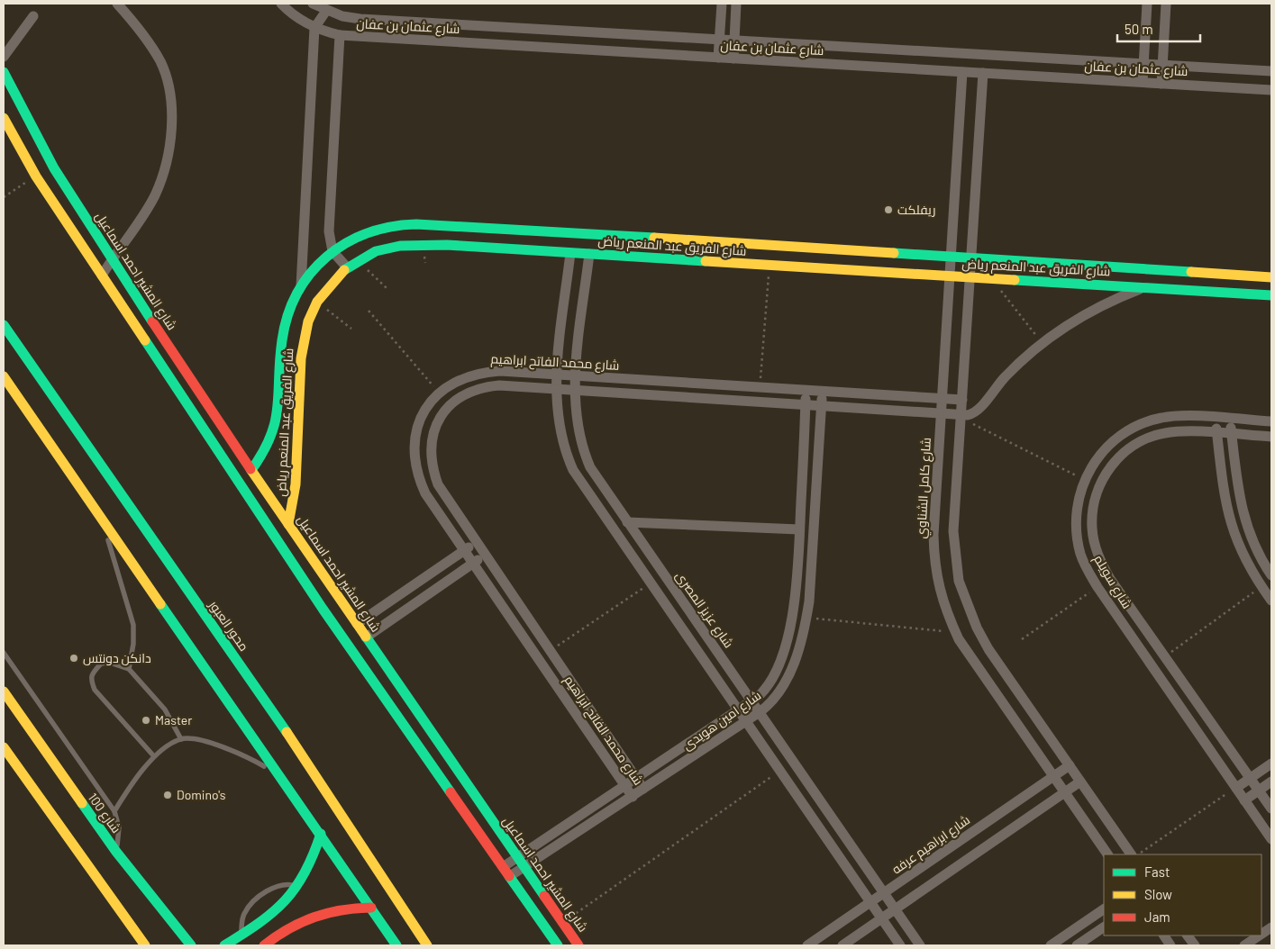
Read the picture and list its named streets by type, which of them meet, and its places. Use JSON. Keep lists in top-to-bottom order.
{
  "streets": {
    "main road": [
      "شارع الفريق عبد المنعم رياض",
      "شارع المشير احمد اسماعيل",
      "محور العبور",
      "شارع 100"
    ],
    "street": [
      "شارع عثمان بن عفان",
      "شارع محمد الفاتح ابراهيم",
      "شارع كامل الشناوي",
      "شارع سويلم",
      "شارع عزيز المصرى",
      "شارع امين هويدى",
      "شارع ابراهيم عرفه"
    ]
  },
  "crossings": [
    ["شارع عثمان بن عفان", "شارع كامل الشناوي"],
    ["شارع الفريق عبد المنعم رياض", "شارع المشير احمد اسماعيل"],
    ["شارع الفريق عبد المنعم رياض", "شارع كامل الشناوي"],
    ["شارع الفريق عبد المنعم رياض", "شارع عزيز المصرى"],
    ["شارع المشير احمد اسماعيل", "شارع امين هويدى"],
    ["شارع محمد الفاتح ابراهيم", "شارع كامل الشناوي"],
    ["شارع محمد الفاتح ابراهيم", "شارع عزيز المصرى"],
    ["شارع محمد الفاتح ابراهيم", "شارع امين هويدى"],
    ["شارع كامل الشناوي", "شارع ابراهيم عرفه"],
    ["شارع عزيز المصرى", "شارع امين هويدى"],
    ["شارع عزيز المصرى", "شارع ابراهيم عرفه"]
  ],
  "places": [
    "ريفلكت",
    "دانكن دونتس",
    "Master",
    "Domino's"
  ],
  "legend": ["Fast", "Slow", "Jam"],
  "scale_bar": "50 m"
}
